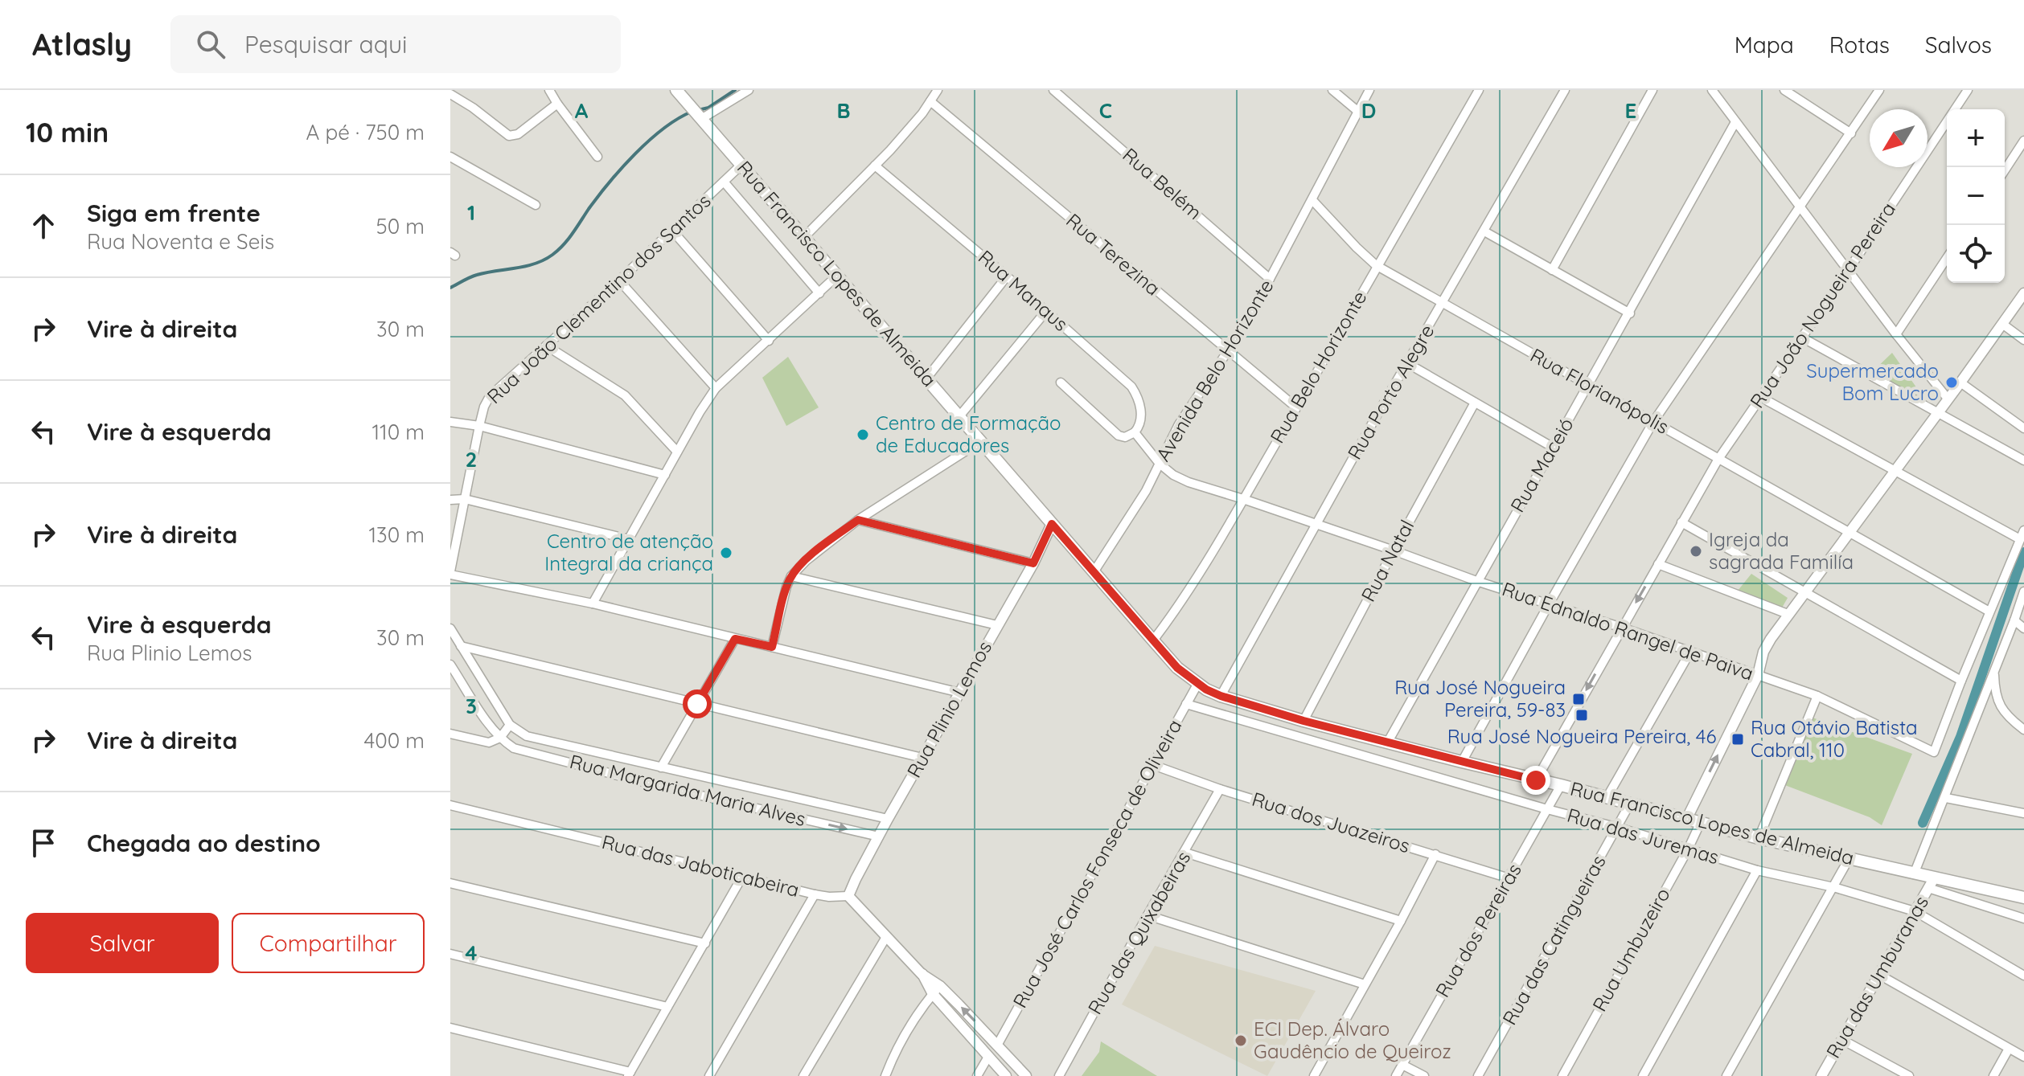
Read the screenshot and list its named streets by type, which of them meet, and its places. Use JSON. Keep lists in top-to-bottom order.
{
  "streets": {
    "main road": ["Rua Francisco Lopes de Almeida"],
    "street": [
      "Rua Belém",
      "Rua Terezina",
      "Rua Manaus",
      "Rua João Clementino dos Santos",
      "Rua João Nogueira Pereira",
      "Rua Belo Horizonte",
      "Avenida Belo Horizonte",
      "Rua Florianópolis",
      "Rua Porto Alegre",
      "Rua Maceió",
      "Rua Natal",
      "Rua Ednaldo Rangel de Paiva",
      "Rua Plinio Lemos",
      "Rua Margarida Maria Alves",
      "Rua dos Juazeiros",
      "Rua das Juremas",
      "Rua José Carlos Fonseca de Oliveira",
      "Rua das Jaboticabeira",
      "Rua dos Pereiras",
      "Rua das Quixabeiras",
      "Rua das Catingueiras",
      "Rua Umbuzeiro",
      "Rua das Umburanas"
    ]
  },
  "crossings": [
    ["Rua Belém", "Avenida Belo Horizonte"],
    ["Rua Terezina", "Rua Belo Horizonte"],
    ["Rua Terezina", "Avenida Belo Horizonte"],
    ["Rua Francisco Lopes de Almeida", "Rua João Clementino dos Santos"],
    ["Rua Francisco Lopes de Almeida", "Rua João Nogueira Pereira"],
    ["Rua Francisco Lopes de Almeida", "Rua Belo Horizonte"],
    ["Rua Francisco Lopes de Almeida", "Avenida Belo Horizonte"],
    ["Rua Francisco Lopes de Almeida", "Rua Porto Alegre"],
    ["Rua Francisco Lopes de Almeida", "Rua Maceió"],
    ["Rua Francisco Lopes de Almeida", "Rua Natal"],
    ["Rua Francisco Lopes de Almeida", "Rua Plinio Lemos"],
    ["Rua Francisco Lopes de Almeida", "Rua José Carlos Fonseca de Oliveira"],
    ["Rua Francisco Lopes de Almeida", "Rua dos Pereiras"],
    ["Rua Francisco Lopes de Almeida", "Rua das Catingueiras"],
    ["Rua Francisco Lopes de Almeida", "Rua Umbuzeiro"],
    ["Rua Francisco Lopes de Almeida", "Rua das Umburanas"],
    ["Rua João Nogueira Pereira", "Rua Florianópolis"],
    ["Rua João Nogueira Pereira", "Rua Ednaldo Rangel de Paiva"],
    ["Rua Belo Horizonte", "Rua Florianópolis"],
    ["Avenida Belo Horizonte", "Rua Florianópolis"],
    ["Rua Florianópolis", "Rua Porto Alegre"],
    ["Rua Florianópolis", "Rua Maceió"],
    ["Rua Porto Alegre", "Rua Ednaldo Rangel de Paiva"],
    ["Rua Maceió", "Rua Ednaldo Rangel de Paiva"],
    ["Rua Natal", "Rua Ednaldo Rangel de Paiva"],
    ["Rua Plinio Lemos", "Rua Margarida Maria Alves"],
    ["Rua Plinio Lemos", "Rua das Jaboticabeira"],
    ["Rua dos Juazeiros", "Rua José Carlos Fonseca de Oliveira"],
    ["Rua dos Juazeiros", "Rua dos Pereiras"],
    ["Rua dos Juazeiros", "Rua das Quixabeiras"],
    ["Rua das Juremas", "Rua José Carlos Fonseca de Oliveira"],
    ["Rua das Juremas", "Rua dos Pereiras"],
    ["Rua das Juremas", "Rua das Catingueiras"],
    ["Rua das Juremas", "Rua Umbuzeiro"],
    ["Rua das Juremas", "Rua das Umburanas"]
  ],
  "places": {
    "other": [
      "Supermercado Bom Lucro",
      "Centro de Formação de Educadores",
      "Igreja da sagrada Familía",
      "Centro de atenção Integral da criança",
      "ECI Dep. Álvaro Gaudêncio de Queiroz"
    ],
    "transit": ["Rua José Nogueira Pereira, 59-83", "Rua José Nogueira Pereira, 46", "Rua Otávio Batista Cabral, 110"]
  },
  "north": "bottom left",
  "page": {
    "header": "Atlasly",
    "search": "Pesquisar aqui",
    "nav": ["Mapa", "Rotas", "Salvos"],
    "heading": ["10 min", "A pé · 750 m"],
    "map_buttons": ["+", "−"],
    "list": [
      ["Siga em frente", "Rua Noventa e Seis", "50 m"],
      ["Vire à direita", "30 m"],
      ["Vire à esquerda", "110 m"],
      ["Vire à direita", "130 m"],
      ["Vire à esquerda", "Rua Plinio Lemos", "30 m"],
      ["Vire à direita", "400 m"],
      "Chegada ao destino"
    ],
    "buttons": ["Salvar", "Compartilhar"]
  },
  "grid": {
    "columns": [
      "A",
      "B",
      "C",
      "D",
      "E"
    ],
    "rows": [
      "1",
      "2",
      "3",
      "4"
    ]
  }
}
